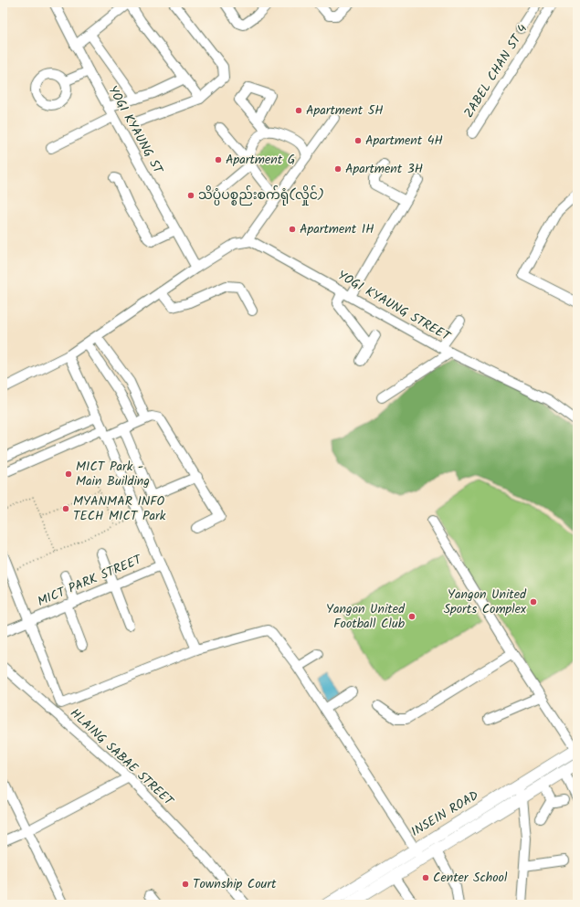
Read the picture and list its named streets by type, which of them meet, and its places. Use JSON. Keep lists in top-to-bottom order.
{
  "streets": {
    "main road": ["INSEIN ROAD"],
    "street": [
      "ZABEL CHAN ST 4",
      "YOGI KYAUNG ST",
      "YOGI KYAUNG STREET",
      "MICT PARK STREET",
      "HLAING SABAE STREET"
    ]
  },
  "places": [
    "Apartment 5H",
    "Apartment 4H",
    "Apartment G",
    "Apartment 3H",
    "သိပ္ပံပစ္စည်းစက်ရုံ(လှိုင်)",
    "Apartment 1H",
    "MICT Park - Main Building",
    "MYANMAR INFO TECH MICT Park",
    "Yangon United Sports Complex",
    "Yangon United Football Club",
    "Center School",
    "Township Court"
  ]
}
